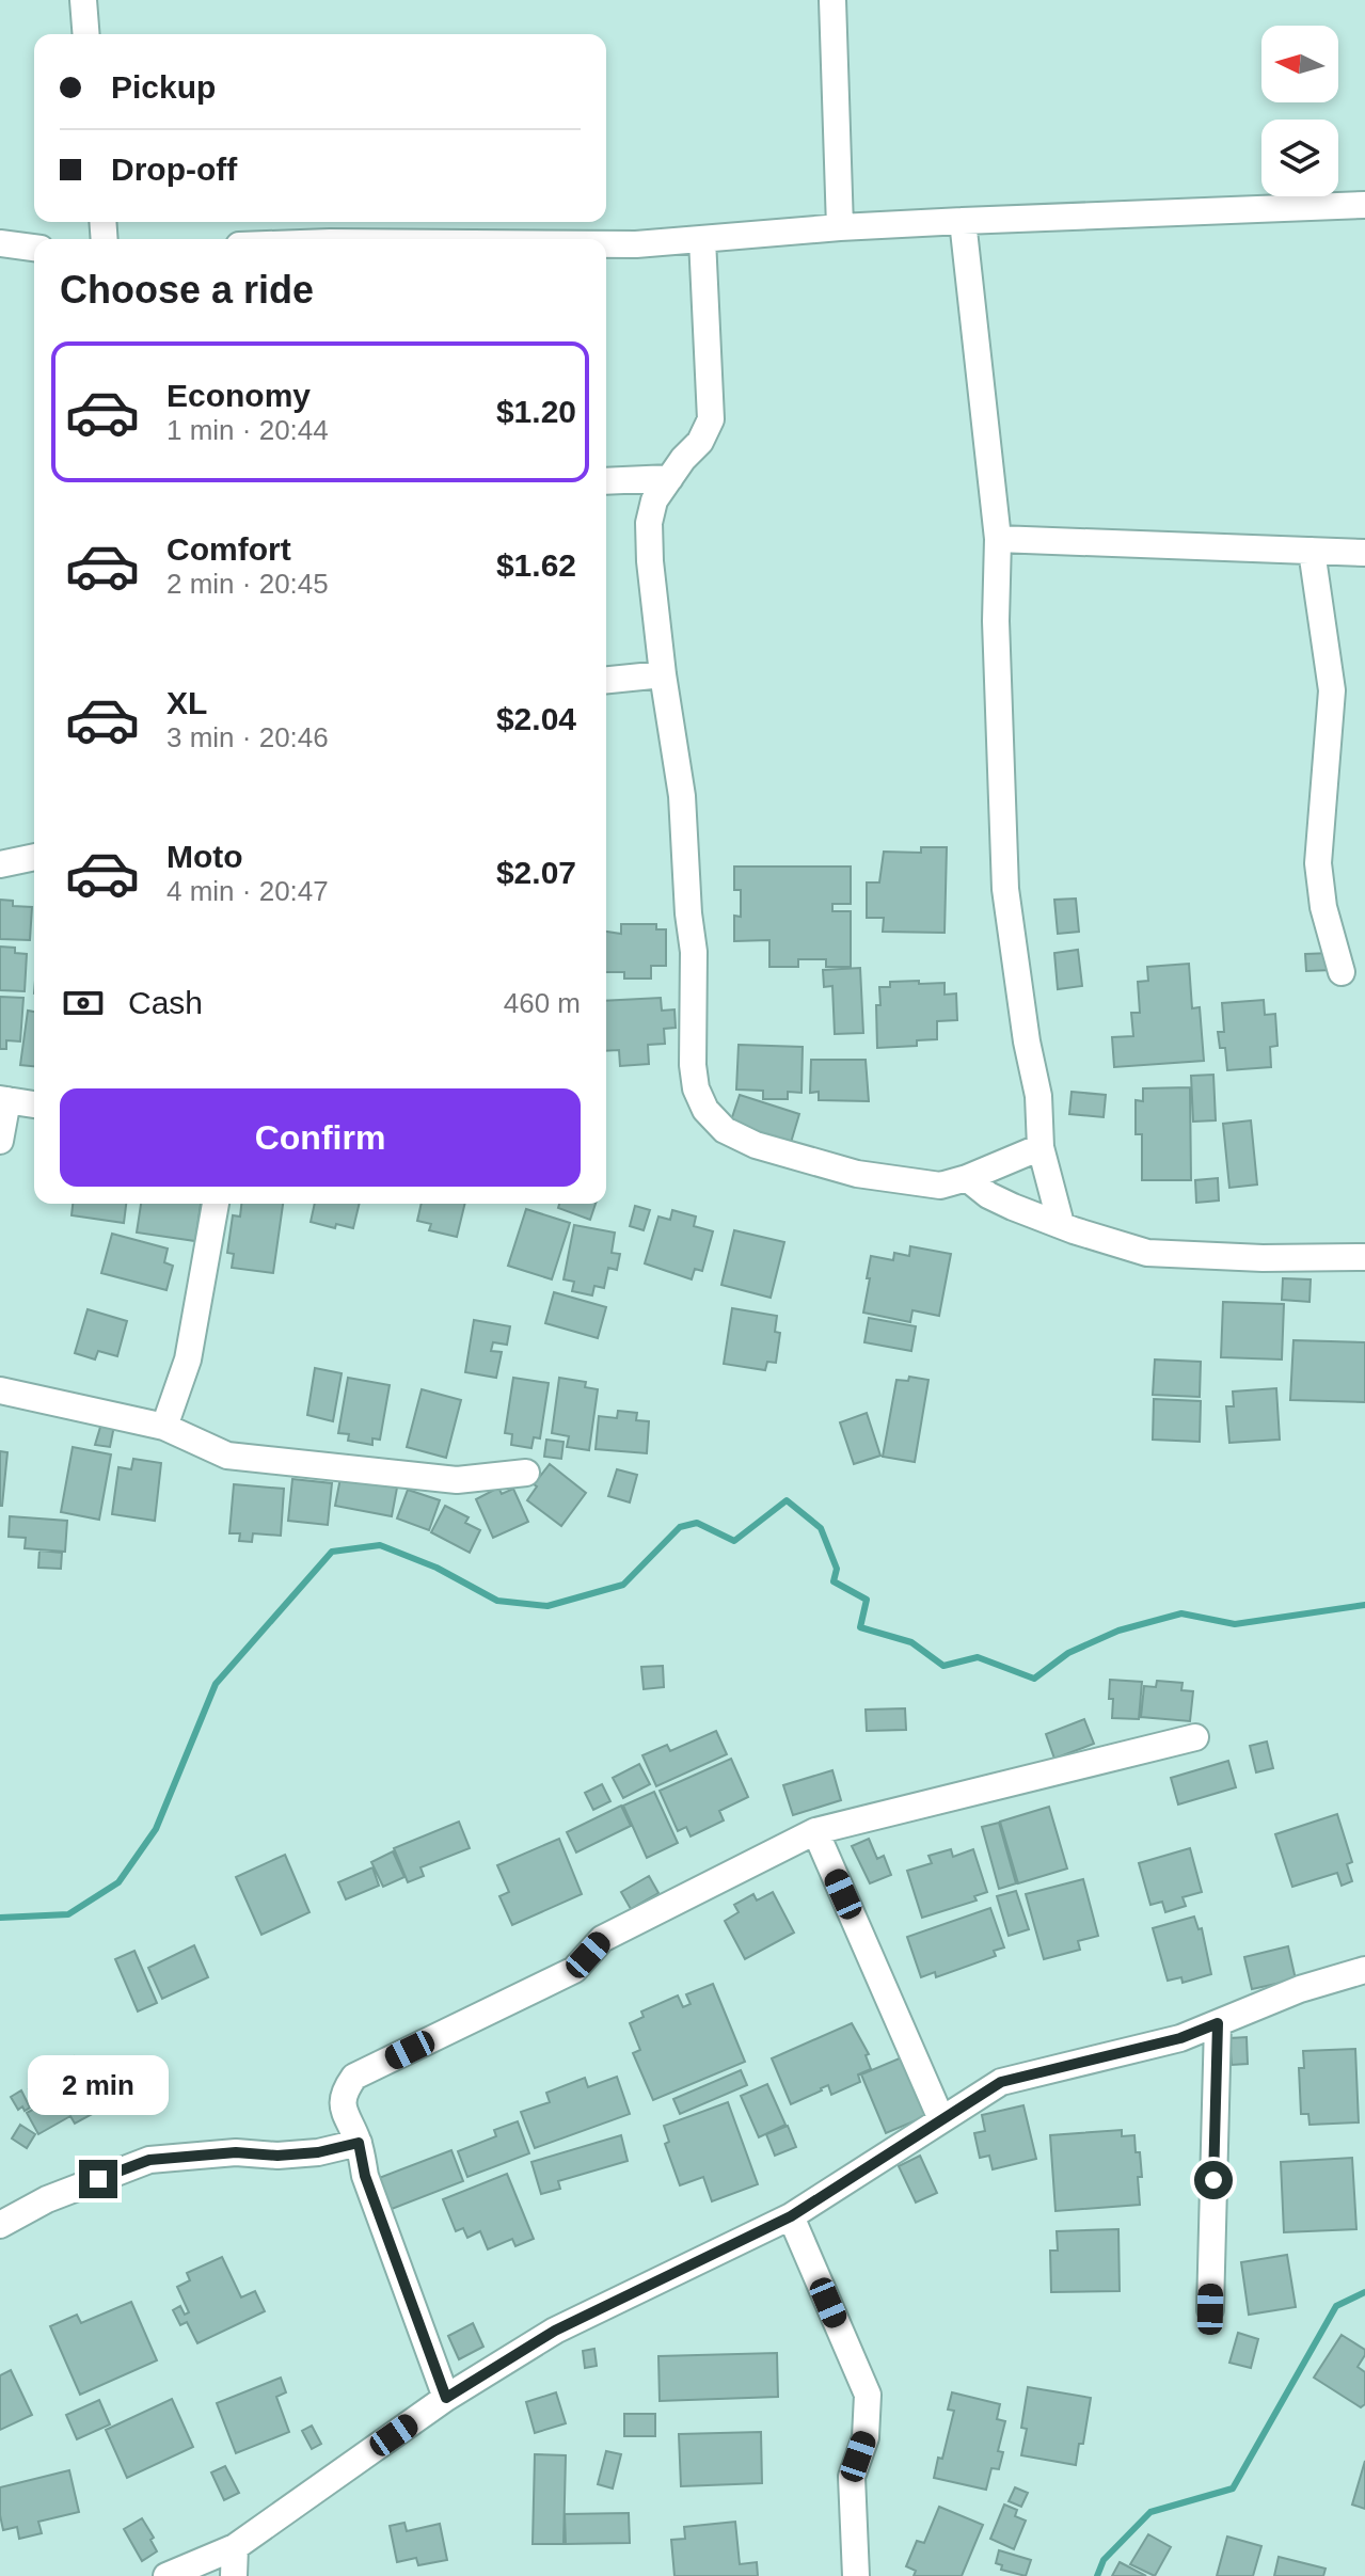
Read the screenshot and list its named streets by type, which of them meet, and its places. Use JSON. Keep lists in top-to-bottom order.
{
  "north": "left",
  "page": {
    "banner": ["Pickup", "Drop-off"],
    "heading": "Choose a ride",
    "list": [
      {
        "name": "Economy",
        "note": "1 min · 20:44",
        "value": "$1.20"
      },
      {
        "name": "Comfort",
        "note": "2 min · 20:45",
        "value": "$1.62"
      },
      {
        "name": "XL",
        "note": "3 min · 20:46",
        "value": "$2.04"
      },
      {
        "name": "Moto",
        "note": "4 min · 20:47",
        "value": "$2.07"
      }
    ],
    "pay": ["Cash", "460 m"],
    "buttons": "Confirm",
    "bubble": "2 min"
  }
}
